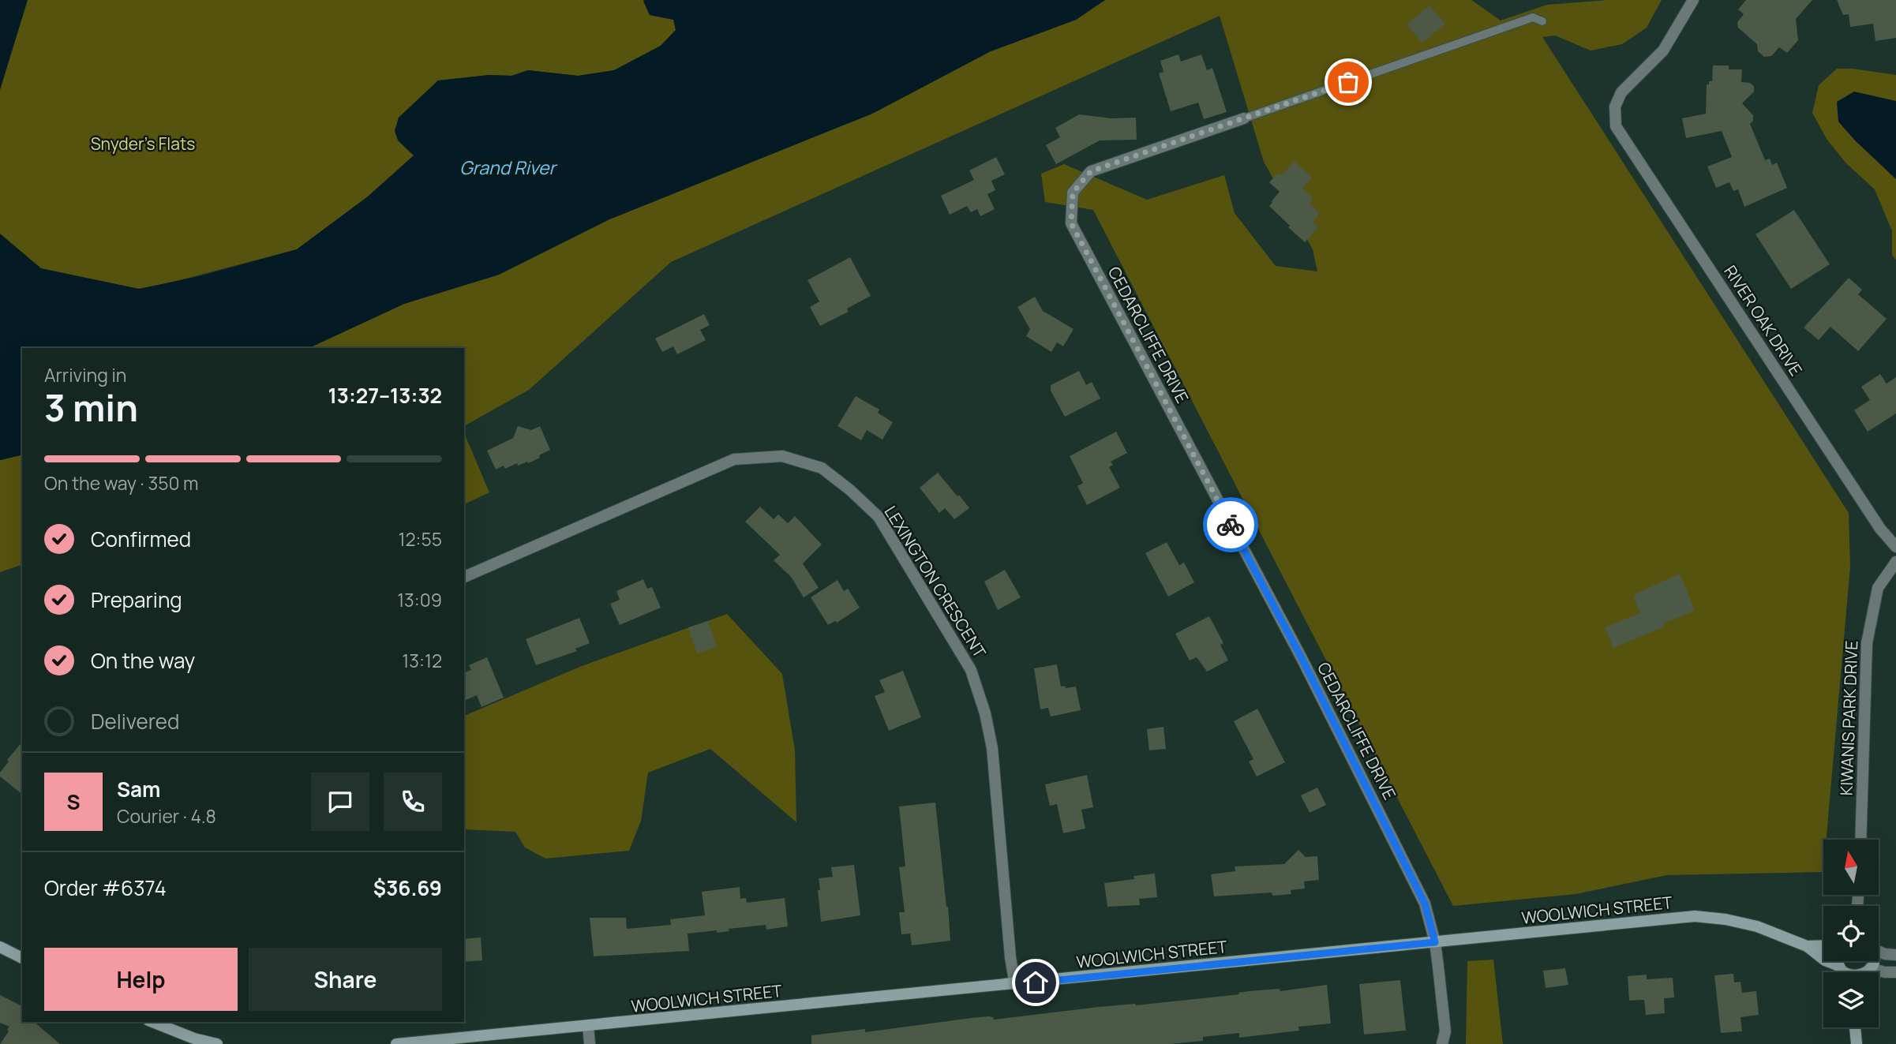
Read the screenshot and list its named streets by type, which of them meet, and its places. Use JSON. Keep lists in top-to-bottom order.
{
  "streets": {
    "street": [
      "RIVER OAK DRIVE",
      "CEDARCLIFFE DRIVE",
      "LEXINGTON CRESCENT",
      "KIWANIS PARK DRIVE",
      "WOOLWICH STREET"
    ]
  },
  "crossings": [
    ["CEDARCLIFFE DRIVE", "WOOLWICH STREET"],
    ["LEXINGTON CRESCENT", "WOOLWICH STREET"]
  ],
  "water": ["Grand River"],
  "parks": ["Snyder's Flats"],
  "north": "top",
  "page": {
    "heading": ["3 min", "Arriving in", "13:27–13:32"],
    "panel": [
      "Sam",
      "Courier · 4.8",
      "Order #6374",
      "$36.69"
    ],
    "bar": "On the way · 350 m",
    "list": [
      ["Confirmed", "12:55"],
      ["Preparing", "13:09"],
      ["On the way", "13:12"],
      "Delivered"
    ],
    "round": "S",
    "buttons": ["Help", "Share"]
  }
}
